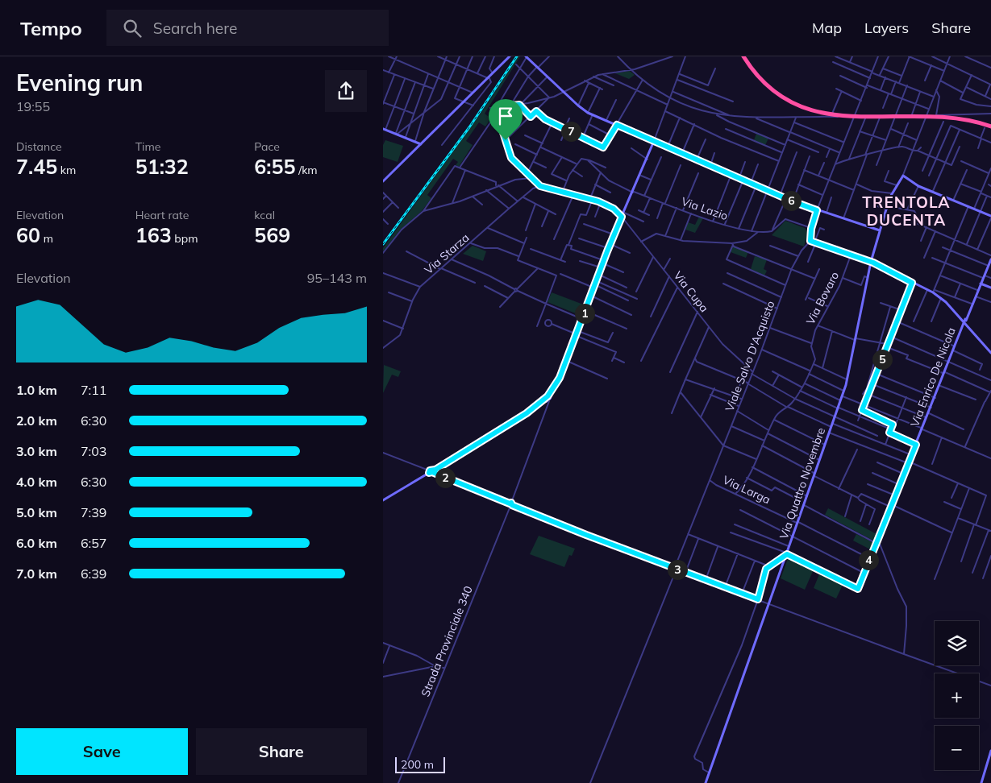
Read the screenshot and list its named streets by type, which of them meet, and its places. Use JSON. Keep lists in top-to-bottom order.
{
  "streets": {
    "street": [
      "Via Lazio",
      "Via Starza",
      "Via Cupa",
      "Via Bovaro",
      "Viale Salvo D'Acquisto",
      "Via Enrico De Nicola",
      "Via Quattro Novembre",
      "Via Larga",
      "Strada Provinciale 340"
    ]
  },
  "crossings": [
    ["Via Starza", "Via Cupa"],
    ["Via Cupa", "Via Bovaro"],
    ["Via Cupa", "Viale Salvo D'Acquisto"],
    ["Via Cupa", "Via Quattro Novembre"],
    ["Via Bovaro", "Via Larga"],
    ["Viale Salvo D'Acquisto", "Via Larga"],
    ["Via Enrico De Nicola", "Via Quattro Novembre"],
    ["Via Enrico De Nicola", "Via Larga"],
    ["Via Quattro Novembre", "Via Larga"]
  ],
  "districts": ["TRENTOLA DUCENTA"],
  "scale_bar": "200 m",
  "page": {
    "header": "Tempo",
    "search": "Search here",
    "nav": ["Map", "Layers", "Share"],
    "heading": ["Evening run", "19:55"],
    "pins": [
      "7",
      "6",
      "1",
      "5",
      "2",
      "4",
      "3"
    ],
    "stats": [
      ["Distance", "7.45 km"],
      ["Time", "51:32"],
      ["Pace", "6:55 /km"],
      ["Elevation", "60 m"],
      ["Heart rate", "163 bpm"],
      ["kcal", "569"]
    ],
    "chart": ["Elevation", "95–143 m"],
    "list": [
      {
        "name": "1.0 km",
        "note": "7:11"
      },
      {
        "name": "2.0 km",
        "note": "6:30"
      },
      {
        "name": "3.0 km",
        "note": "7:03"
      },
      {
        "name": "4.0 km",
        "note": "6:30"
      },
      {
        "name": "5.0 km",
        "note": "7:39"
      },
      {
        "name": "6.0 km",
        "note": "6:57"
      },
      {
        "name": "7.0 km",
        "note": "6:39"
      }
    ],
    "map_buttons": ["+", "−"],
    "buttons": ["Save", "Share"],
    "scale": "200 m"
  }
}
